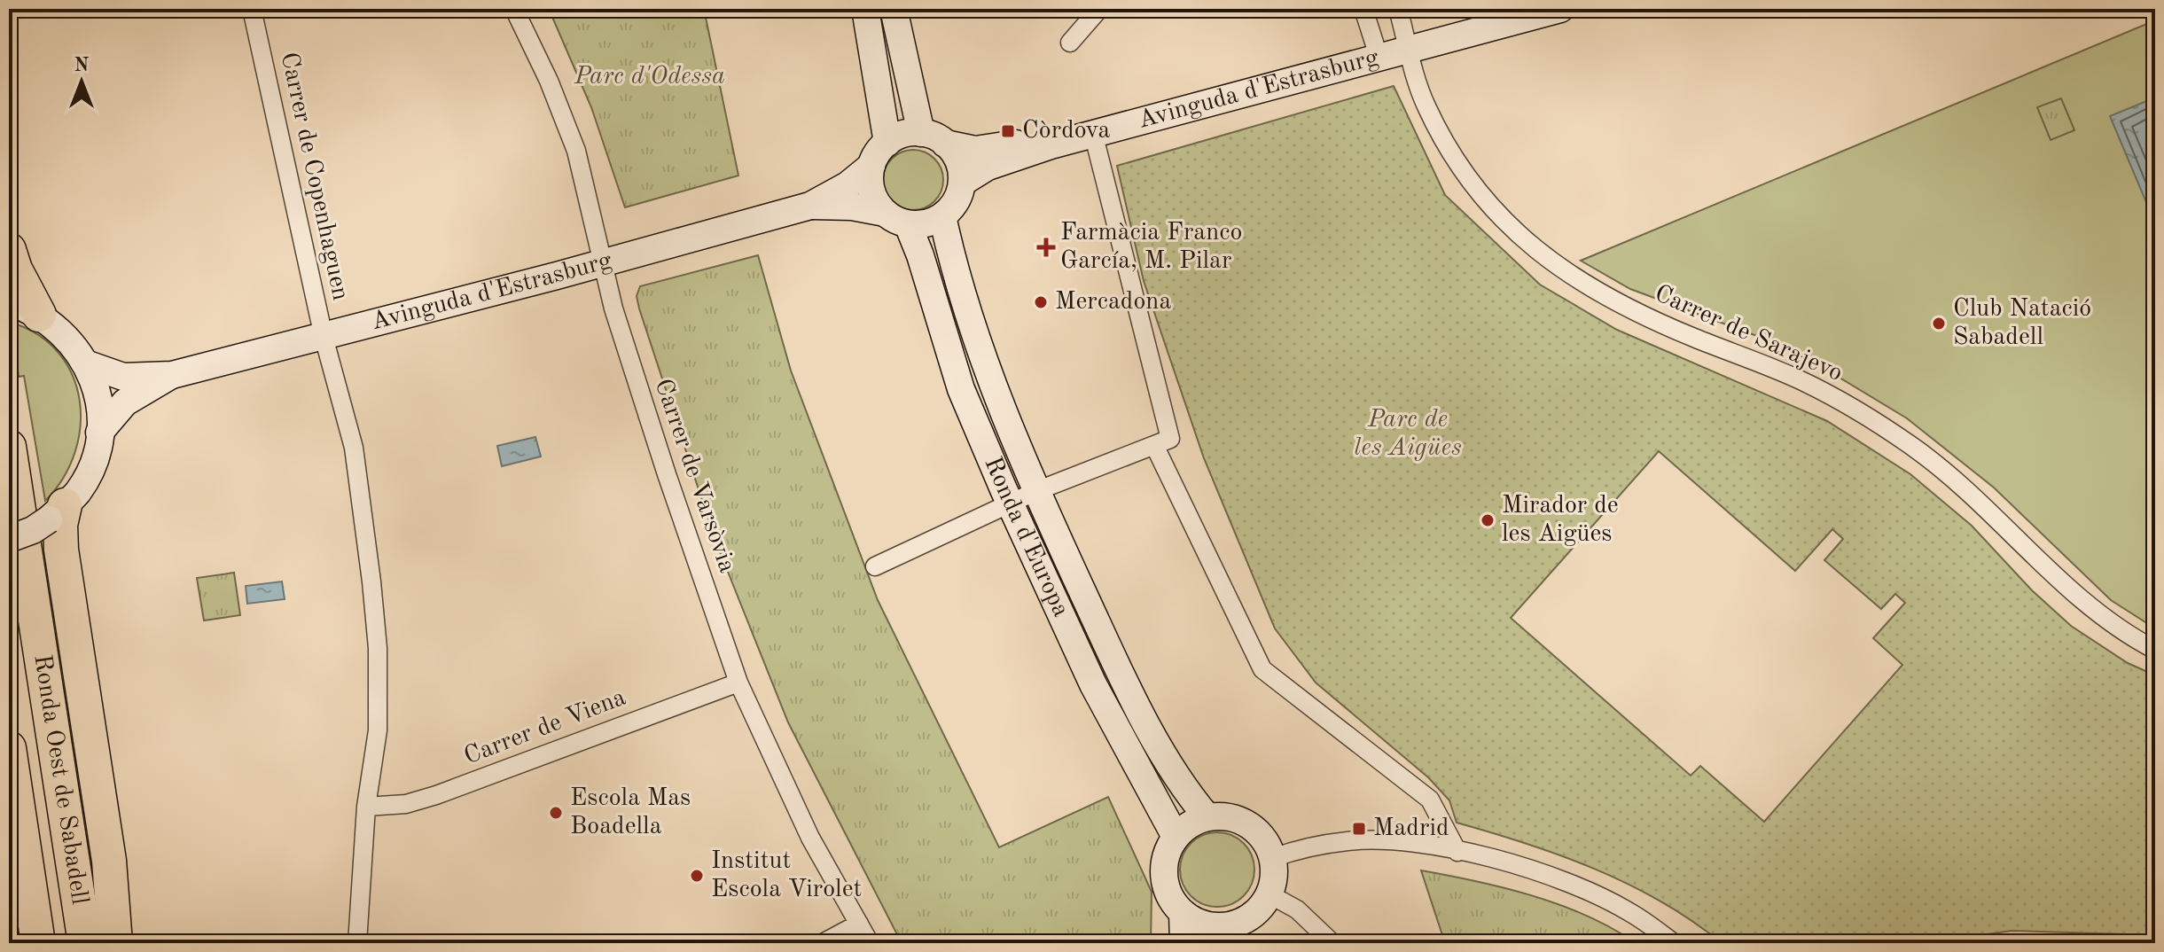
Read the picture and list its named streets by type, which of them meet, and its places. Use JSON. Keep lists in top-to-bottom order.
{
  "streets": {
    "highway": ["Ronda Oest de Sabadell"],
    "main road": ["Avinguda d'Estrasburg", "Ronda d'Europa"],
    "street": [
      "Carrer de Copenhaguen",
      "Carrer de Sarajevo",
      "Carrer de Varsòvia",
      "Carrer de Viena"
    ]
  },
  "crossings": [
    ["Avinguda d'Estrasburg", "Carrer de Copenhaguen"],
    ["Avinguda d'Estrasburg", "Carrer de Sarajevo"],
    ["Avinguda d'Estrasburg", "Carrer de Varsòvia"],
    ["Avinguda d'Estrasburg", "Ronda d'Europa"],
    ["Carrer de Copenhaguen", "Carrer de Viena"],
    ["Carrer de Varsòvia", "Carrer de Viena"]
  ],
  "parks": ["Parc d'Odessa", "Parc de les Aigües"],
  "places": {
    "transit": ["Còrdova", "Madrid"],
    "health": ["Farmàcia Franco García, M. Pilar"],
    "other": [
      "Mercadona",
      "Club Natació Sabadell",
      "Mirador de les Aigües",
      "Escola Mas Boadella",
      "Institut Escola Virolet"
    ]
  },
  "north": "top"
}
